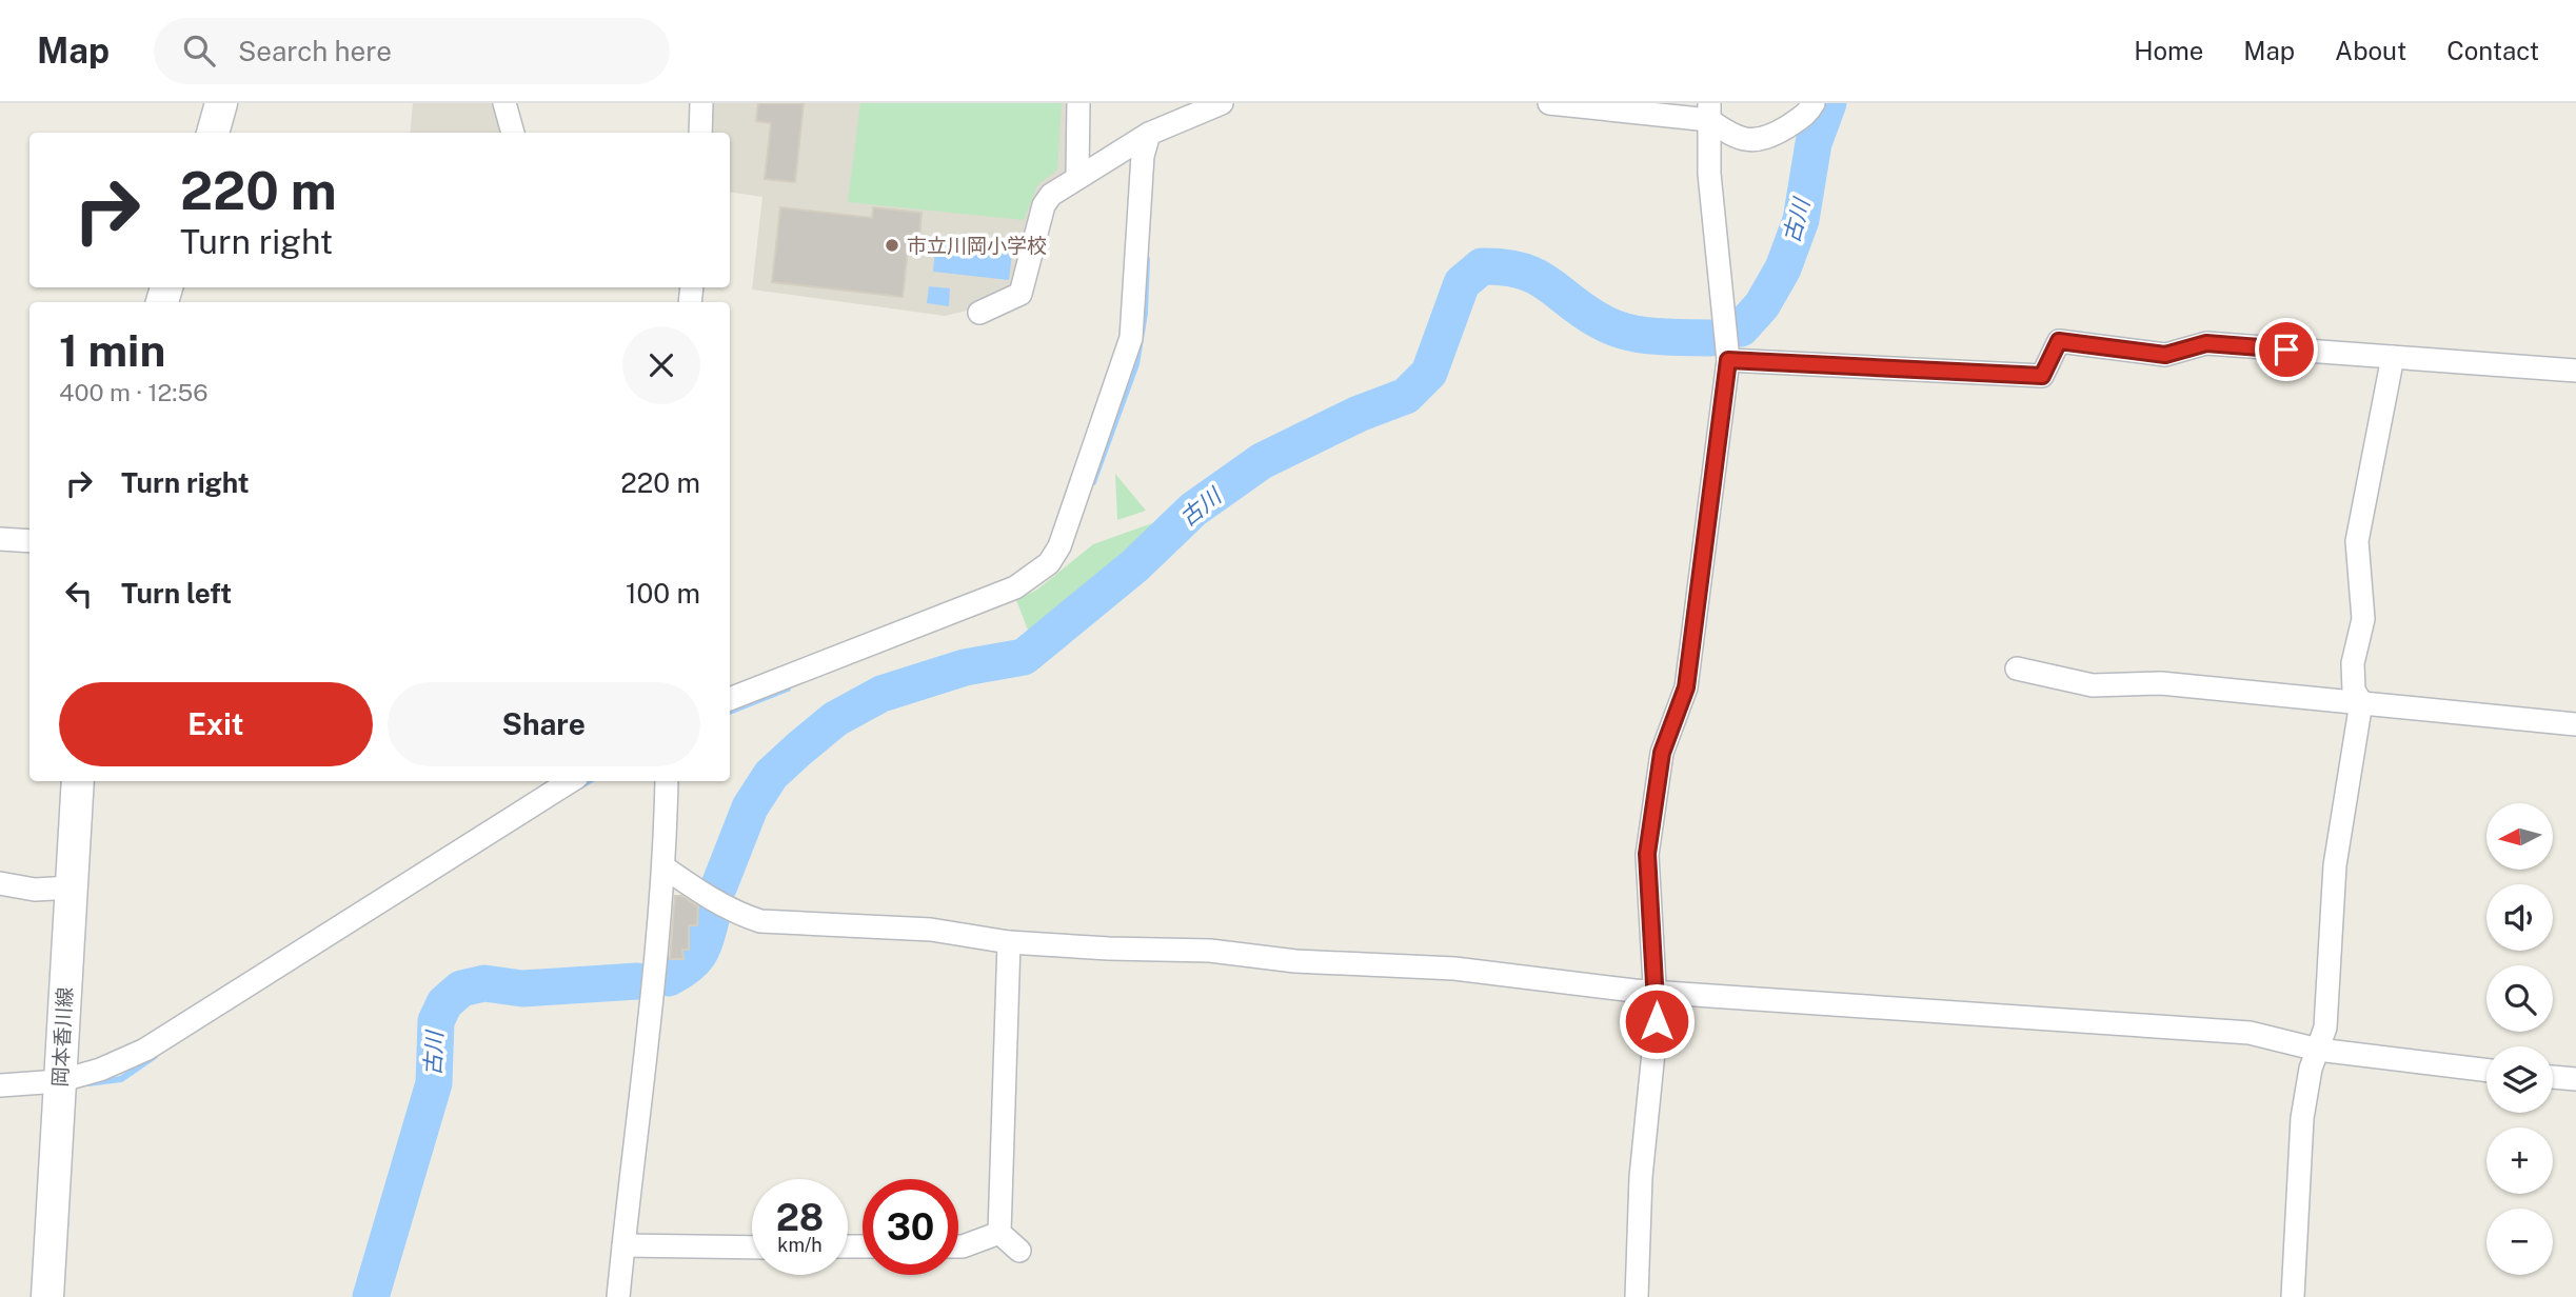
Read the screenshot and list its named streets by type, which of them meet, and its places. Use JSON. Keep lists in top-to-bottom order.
{
  "streets": {
    "main road": ["岡本香川線"]
  },
  "water": ["古川"],
  "places": ["市立川岡小学校"],
  "north": "left",
  "page": {
    "header": "Map",
    "search": "Search here",
    "nav": [
      "Home",
      "Map",
      "About",
      "Contact"
    ],
    "turn": ["220 m", "Turn right"],
    "heading": ["1 min", "400 m · 12:56"],
    "list": [
      {
        "name": "Turn right",
        "value": "220 m"
      },
      {
        "name": "Turn left",
        "value": "100 m"
      }
    ],
    "buttons": ["Exit", "Share"],
    "map_buttons": ["+", "−"],
    "speed": "28 km/h",
    "limit": "30"
  }
}
